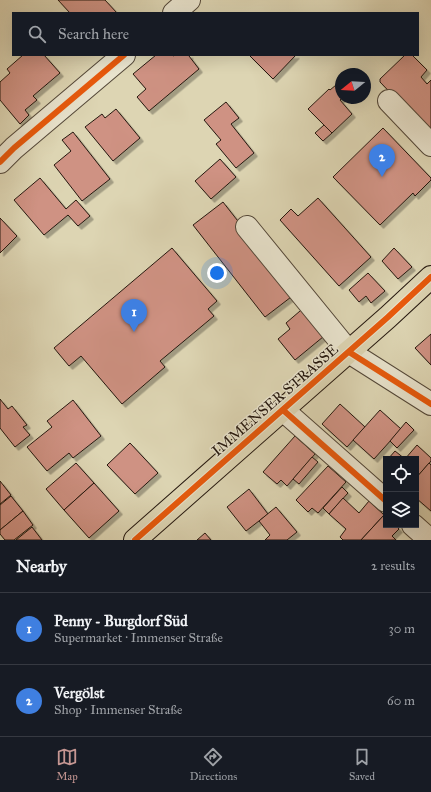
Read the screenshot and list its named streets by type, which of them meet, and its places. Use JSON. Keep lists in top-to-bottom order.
{
  "streets": {
    "main road": ["IMMENSER STRASSE"]
  },
  "north": "left",
  "page": {
    "search": "Search here",
    "pins": ["2", "1"],
    "heading": ["Nearby", "2 results"],
    "list": [
      {
        "mark": "1",
        "name": "Penny - Burgdorf Süd",
        "note": "Supermarket · Immenser Straße",
        "value": "30 m"
      },
      {
        "mark": "2",
        "name": "Vergölst",
        "note": "Shop · Immenser Straße",
        "value": "60 m"
      }
    ],
    "nav": ["Map", "Directions", "Saved"]
  }
}
